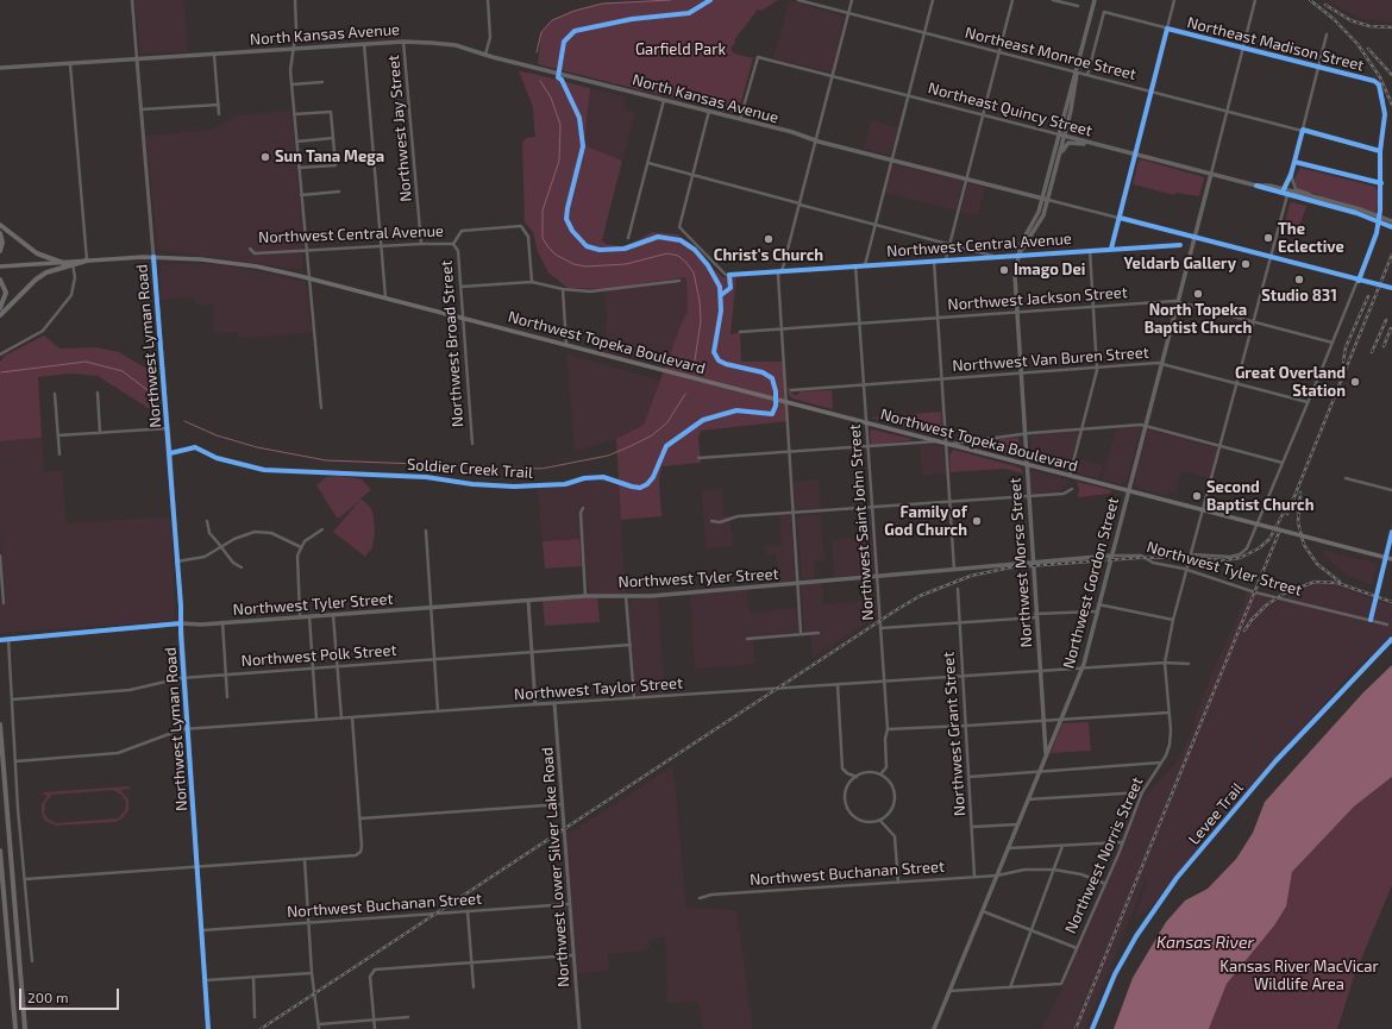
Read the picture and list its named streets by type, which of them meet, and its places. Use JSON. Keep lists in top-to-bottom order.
{
  "streets": {
    "main road": [
      "North Kansas Avenue",
      "Northeast Quincy Street",
      "Northwest Topeka Boulevard",
      "Northwest Morse Street",
      "Northwest Tyler Street",
      "Northwest Gordon Street"
    ],
    "street": [
      "Northeast Madison Street",
      "Northeast Monroe Street",
      "Northwest Jay Street",
      "Northwest Central Avenue",
      "Northwest Jackson Street",
      "Northwest Broad Street",
      "Northwest Lyman Road",
      "Northwest Van Buren Street",
      "Northwest Saint John Street",
      "Northwest Polk Street",
      "Northwest Taylor Street",
      "Northwest Grant Street",
      "Northwest Norris Street",
      "Northwest Lower Silver Lake Road",
      "Northwest Buchanan Street"
    ],
    "cycle path": ["Soldier Creek Trail", "Levee Trail"]
  },
  "crossings": [
    ["North Kansas Avenue", "Northeast Quincy Street"],
    ["North Kansas Avenue", "Northwest Jay Street"],
    ["North Kansas Avenue", "Northwest Lyman Road"],
    ["North Kansas Avenue", "Northwest Morse Street"],
    ["North Kansas Avenue", "Northwest Gordon Street"],
    ["North Kansas Avenue", "Northwest Norris Street"],
    ["Northeast Madison Street", "Northeast Monroe Street"],
    ["Northeast Quincy Street", "Northwest Morse Street"],
    ["Northeast Quincy Street", "Northwest Gordon Street"],
    ["Northeast Quincy Street", "Northwest Norris Street"],
    ["Northwest Jay Street", "Northwest Central Avenue"],
    ["Northwest Central Avenue", "Northwest Broad Street"],
    ["Northwest Central Avenue", "Northwest Saint John Street"],
    ["Northwest Central Avenue", "Northwest Morse Street"],
    ["Northwest Jackson Street", "Northwest Saint John Street"],
    ["Northwest Jackson Street", "Northwest Morse Street"],
    ["Northwest Jackson Street", "Northwest Gordon Street"],
    ["Northwest Jackson Street", "Northwest Norris Street"],
    ["Northwest Topeka Boulevard", "Northwest Broad Street"],
    ["Northwest Topeka Boulevard", "Northwest Lyman Road"],
    ["Northwest Topeka Boulevard", "Northwest Saint John Street"],
    ["Northwest Topeka Boulevard", "Northwest Morse Street"],
    ["Northwest Topeka Boulevard", "Northwest Gordon Street"],
    ["Northwest Lyman Road", "Northwest Tyler Street"],
    ["Northwest Lyman Road", "Northwest Polk Street"],
    ["Northwest Lyman Road", "Northwest Taylor Street"],
    ["Northwest Lyman Road", "Northwest Buchanan Street"],
    ["Northwest Van Buren Street", "Northwest Saint John Street"],
    ["Northwest Van Buren Street", "Northwest Morse Street"],
    ["Northwest Van Buren Street", "Northwest Gordon Street"],
    ["Northwest Van Buren Street", "Northwest Norris Street"],
    ["Northwest Saint John Street", "Northwest Tyler Street"],
    ["Northwest Saint John Street", "Northwest Taylor Street"],
    ["Northwest Morse Street", "Northwest Tyler Street"],
    ["Northwest Morse Street", "Northwest Gordon Street"],
    ["Northwest Morse Street", "Northwest Taylor Street"],
    ["Northwest Tyler Street", "Northwest Gordon Street"],
    ["Northwest Tyler Street", "Northwest Norris Street"],
    ["Northwest Gordon Street", "Northwest Taylor Street"],
    ["Northwest Gordon Street", "Northwest Buchanan Street"],
    ["Northwest Taylor Street", "Northwest Grant Street"],
    ["Northwest Taylor Street", "Northwest Norris Street"],
    ["Northwest Taylor Street", "Northwest Lower Silver Lake Road"],
    ["Northwest Grant Street", "Northwest Buchanan Street"],
    ["Northwest Norris Street", "Northwest Buchanan Street"],
    ["Northwest Lower Silver Lake Road", "Northwest Buchanan Street"]
  ],
  "water": ["Kansas River"],
  "parks": ["Garfield Park", "Kansas River MacVicar Wildlife Area"],
  "places": [
    "Sun Tana Mega",
    "The Eclective",
    "Christ's Church",
    "Yeldarb Gallery",
    "Imago Dei",
    "Studio 831",
    "North Topeka Baptist Church",
    "Great Overland Station",
    "Second Baptist Church",
    "Family of God Church"
  ],
  "scale_bar": "200 m"
}
